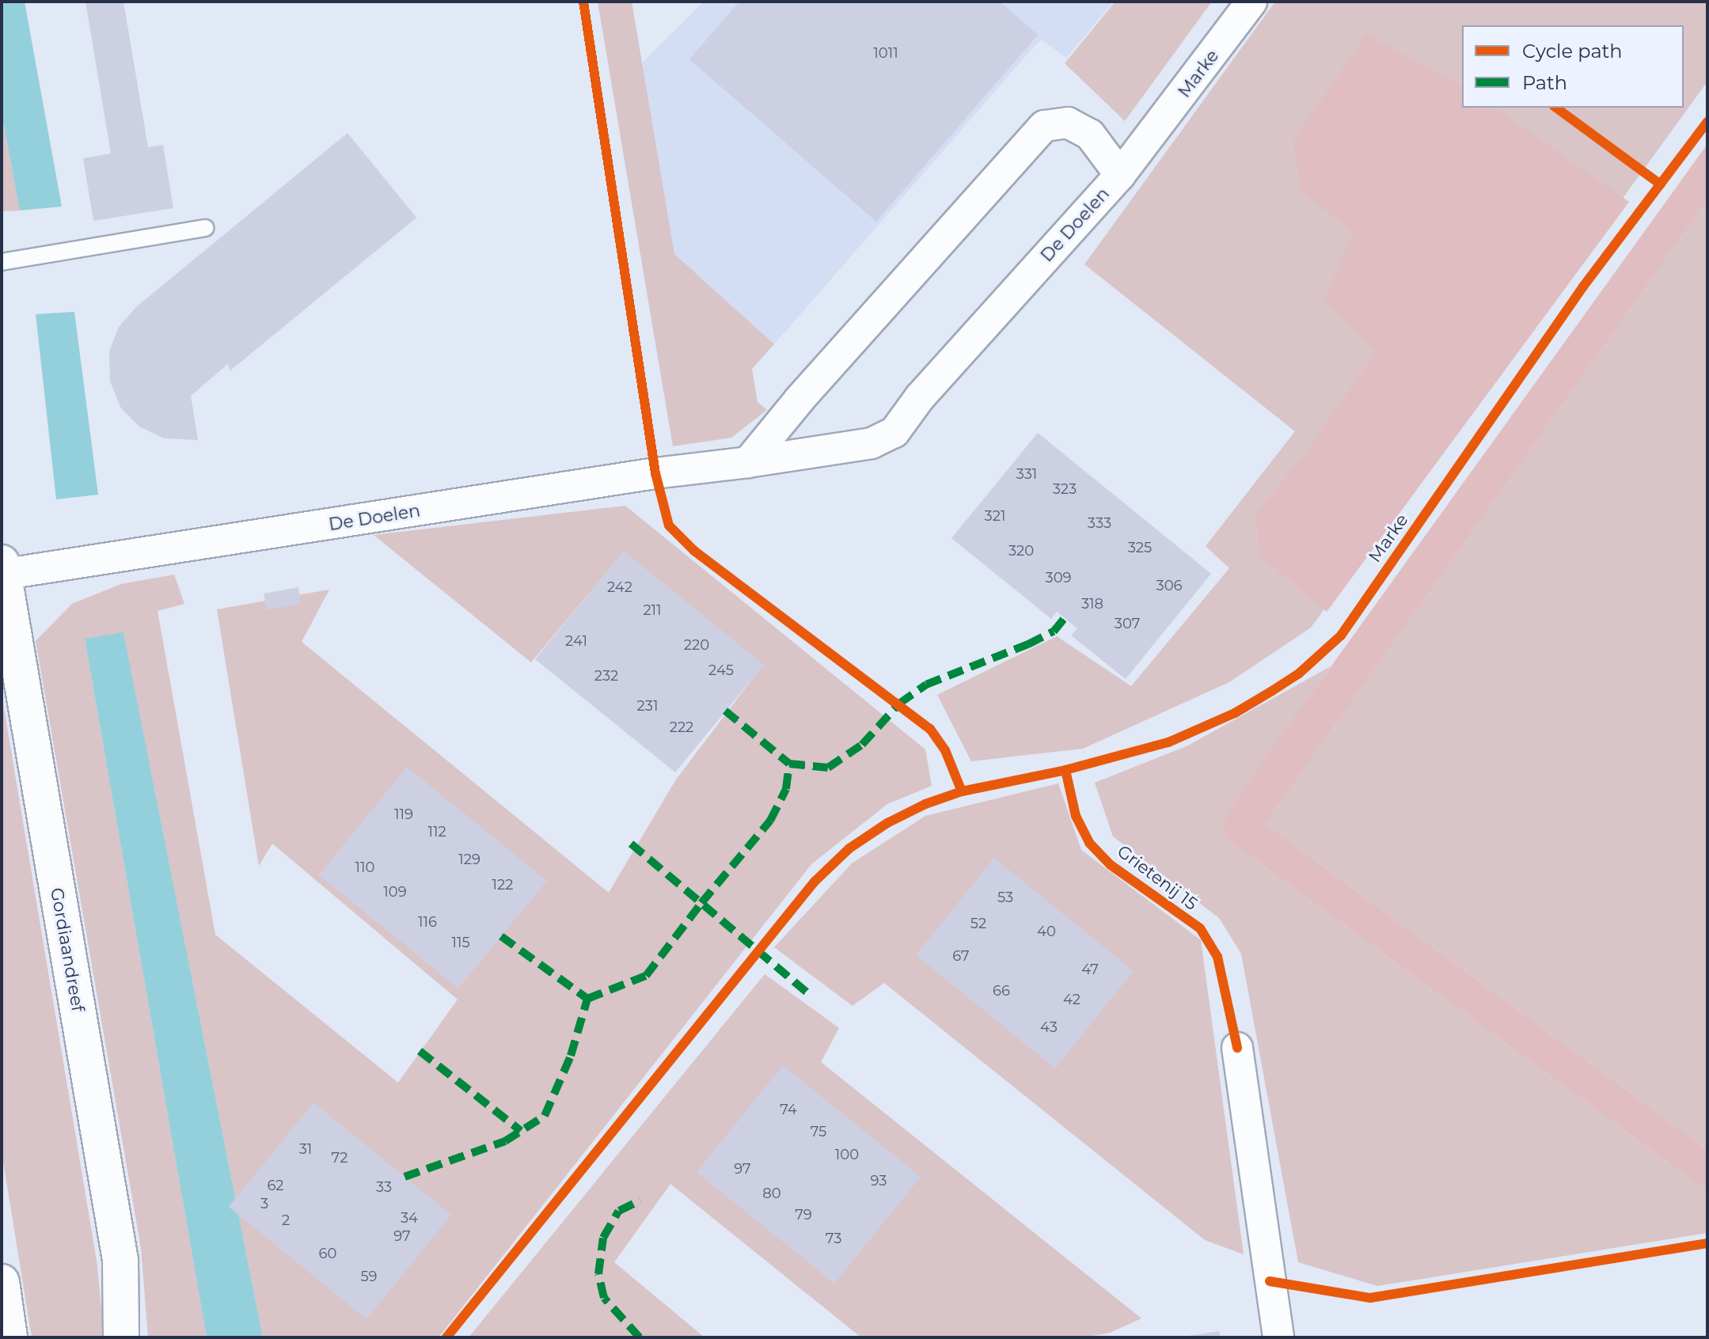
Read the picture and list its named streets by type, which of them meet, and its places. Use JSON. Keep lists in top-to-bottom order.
{
  "streets": {
    "main road": ["Gordiaandreef"],
    "street": ["Marke", "De Doelen"],
    "cycle path": ["Grietenij 15"]
  },
  "crossings": [
    ["Marke", "De Doelen"],
    ["De Doelen", "Gordiaandreef"]
  ],
  "house_numbers": [
    "1011",
    "331",
    "323",
    "321",
    "333",
    "325",
    "320",
    "309",
    "306",
    "242",
    "318",
    "211",
    "307",
    "241",
    "220",
    "245",
    "232",
    "231",
    "222",
    "119",
    "112",
    "129",
    "110",
    "122",
    "109",
    "53",
    "116",
    "52",
    "40",
    "115",
    "67",
    "47",
    "66",
    "42",
    "43",
    "74",
    "75",
    "31",
    "100",
    "72",
    "97",
    "93",
    "62",
    "33",
    "80",
    "3",
    "79",
    "34",
    "2",
    "97",
    "73",
    "60",
    "59"
  ],
  "legend": ["Cycle path", "Path"]
}
